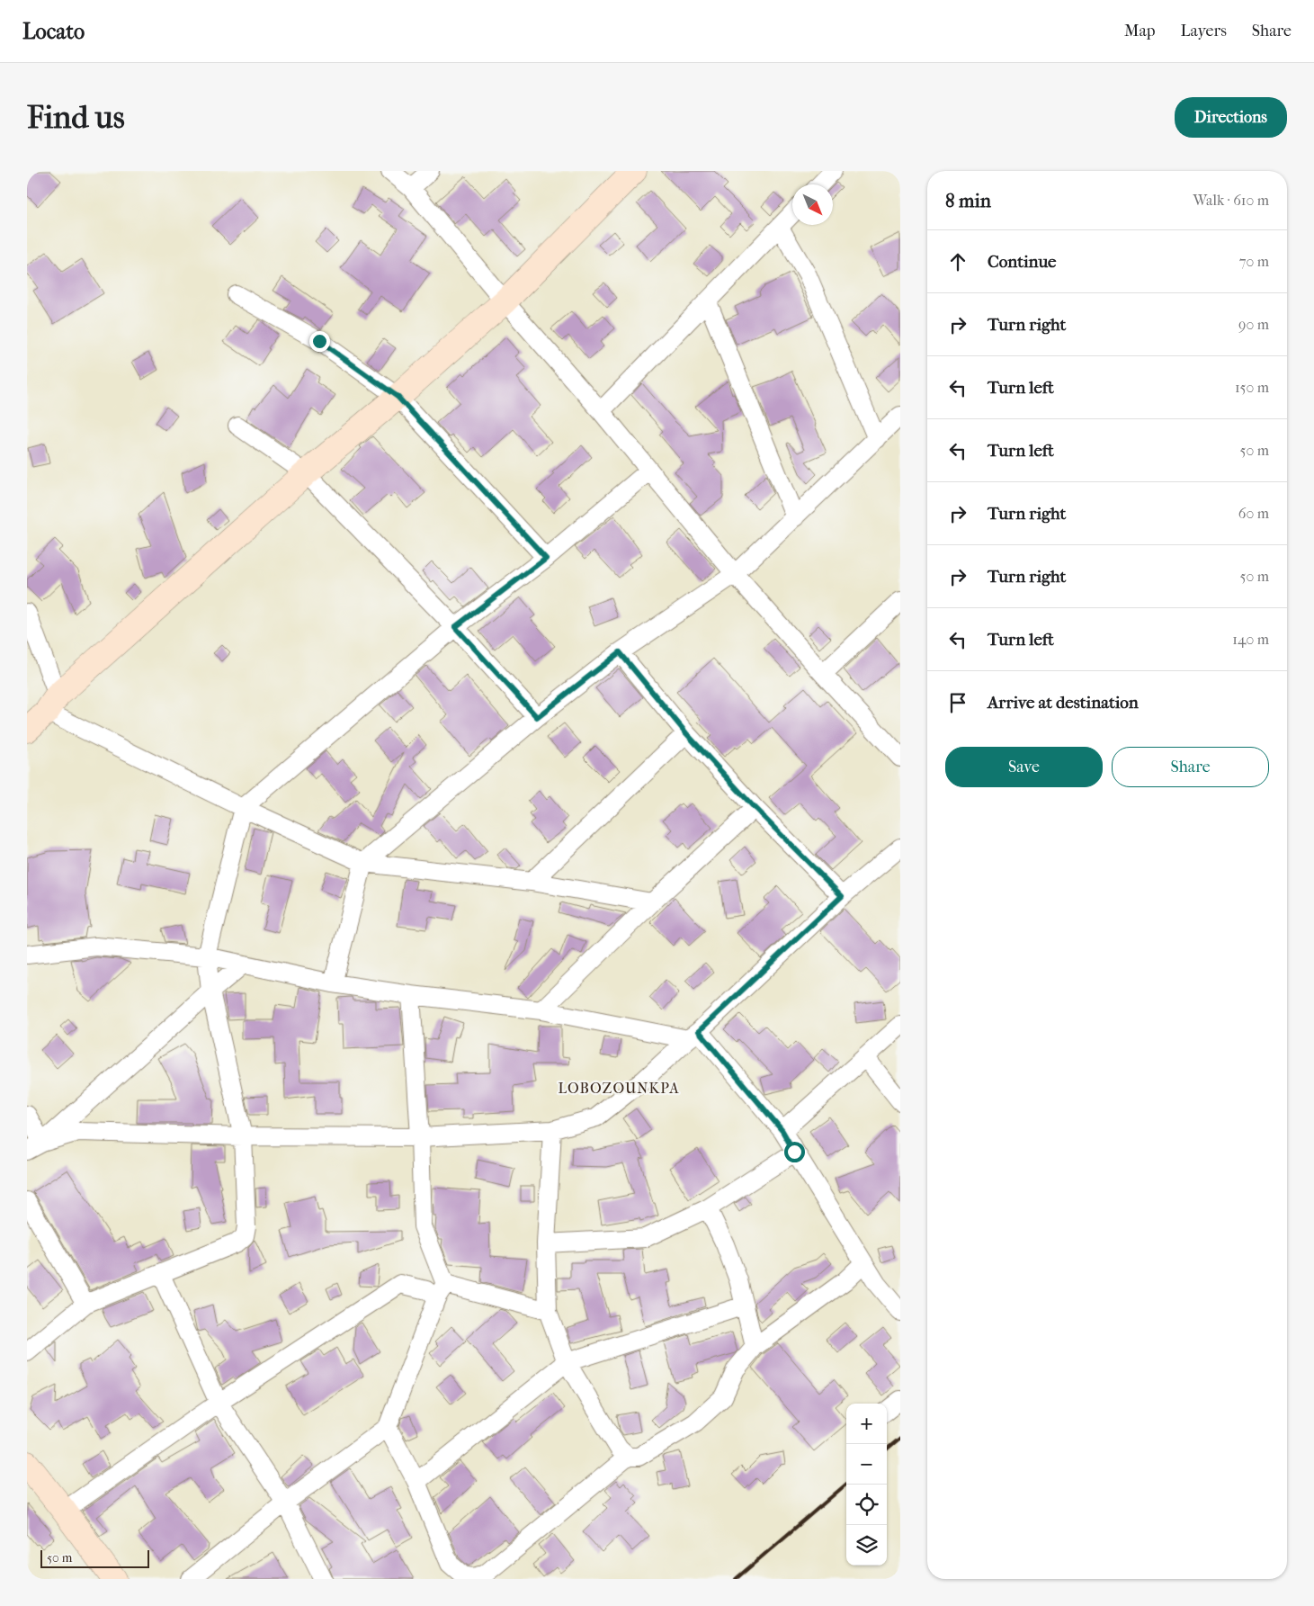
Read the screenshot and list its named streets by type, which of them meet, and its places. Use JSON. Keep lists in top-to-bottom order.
{
  "districts": ["LOBOZOUNKPA"],
  "scale_bar": "50 m",
  "north": "bottom right",
  "page": {
    "header": "Locato",
    "nav": ["Map", "Layers", "Share"],
    "buttons": [
      "Directions",
      ["Save", "Share"]
    ],
    "title": "Find us",
    "heading": ["8 min", "Walk · 610 m"],
    "list": [
      ["Continue", "70 m"],
      ["Turn right", "90 m"],
      ["Turn left", "150 m"],
      ["Turn left", "50 m"],
      ["Turn right", "60 m"],
      ["Turn right", "50 m"],
      ["Turn left", "140 m"],
      "Arrive at destination"
    ],
    "map_buttons": ["+", "−"],
    "scale": "50 m"
  }
}
